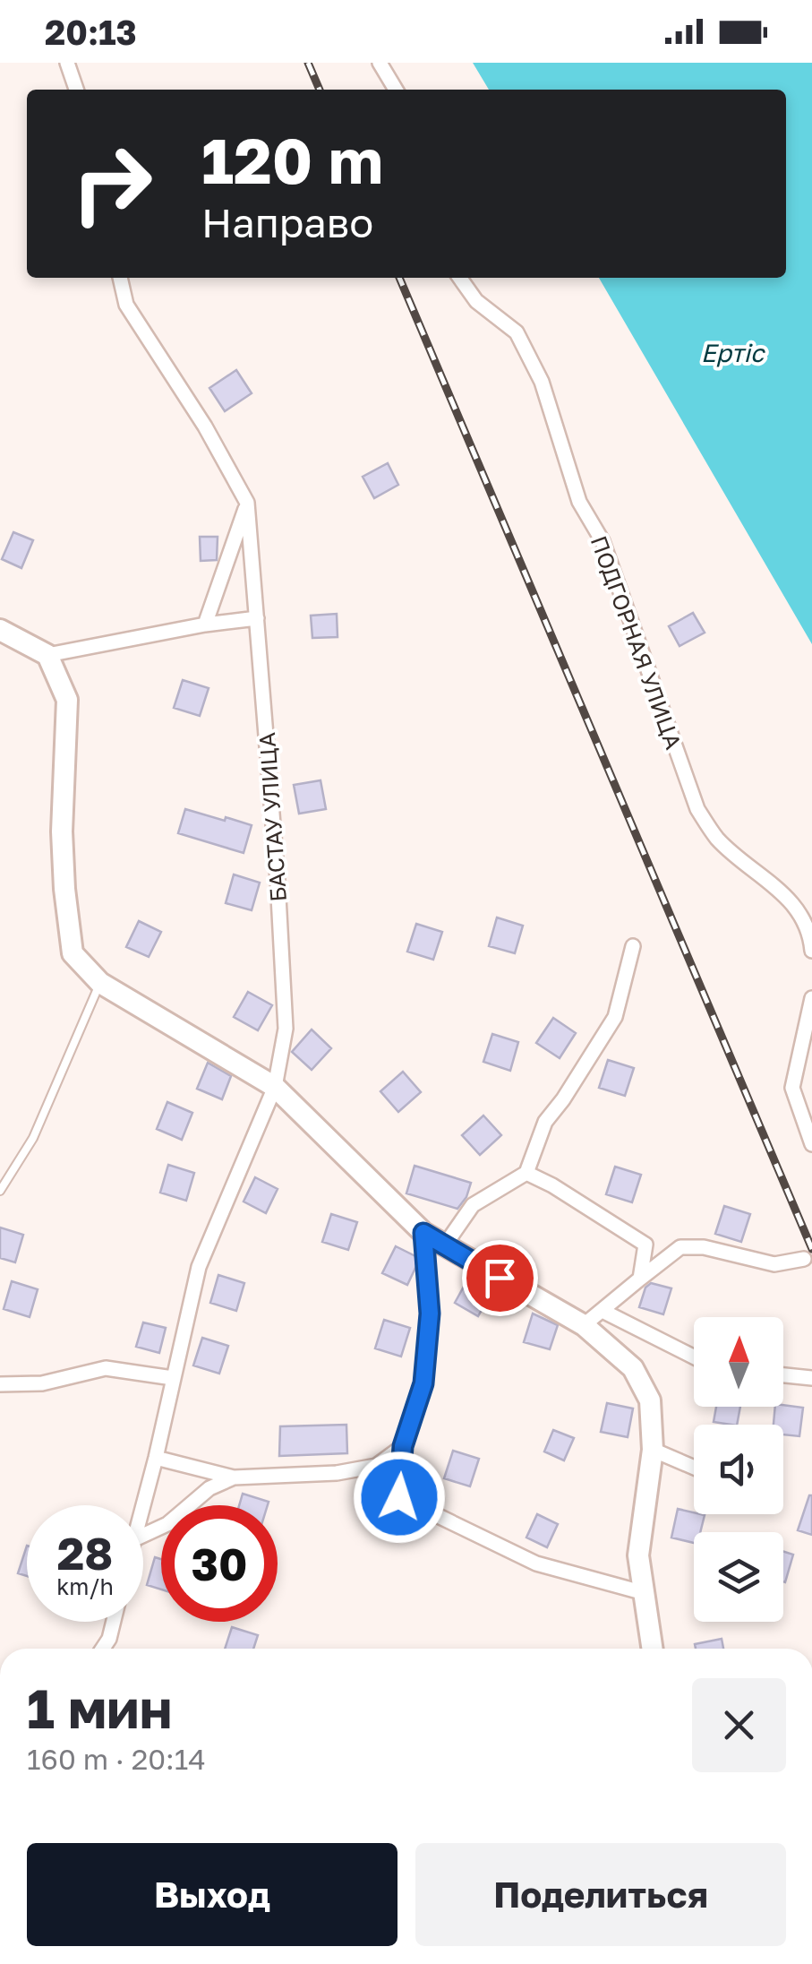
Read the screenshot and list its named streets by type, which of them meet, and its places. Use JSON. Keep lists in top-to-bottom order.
{
  "streets": {
    "street": ["ПОДГОРНАЯ УЛИЦА", "БАСТАУ УЛИЦА"]
  },
  "water": ["Ертіс"],
  "north": "top",
  "page": {
    "status": "20:13",
    "turn": ["120 m", "Направо"],
    "speed": "28 km/h",
    "limit": "30",
    "heading": ["1 мин", "160 m · 20:14"],
    "buttons": ["Выход", "Поделиться"]
  }
}
